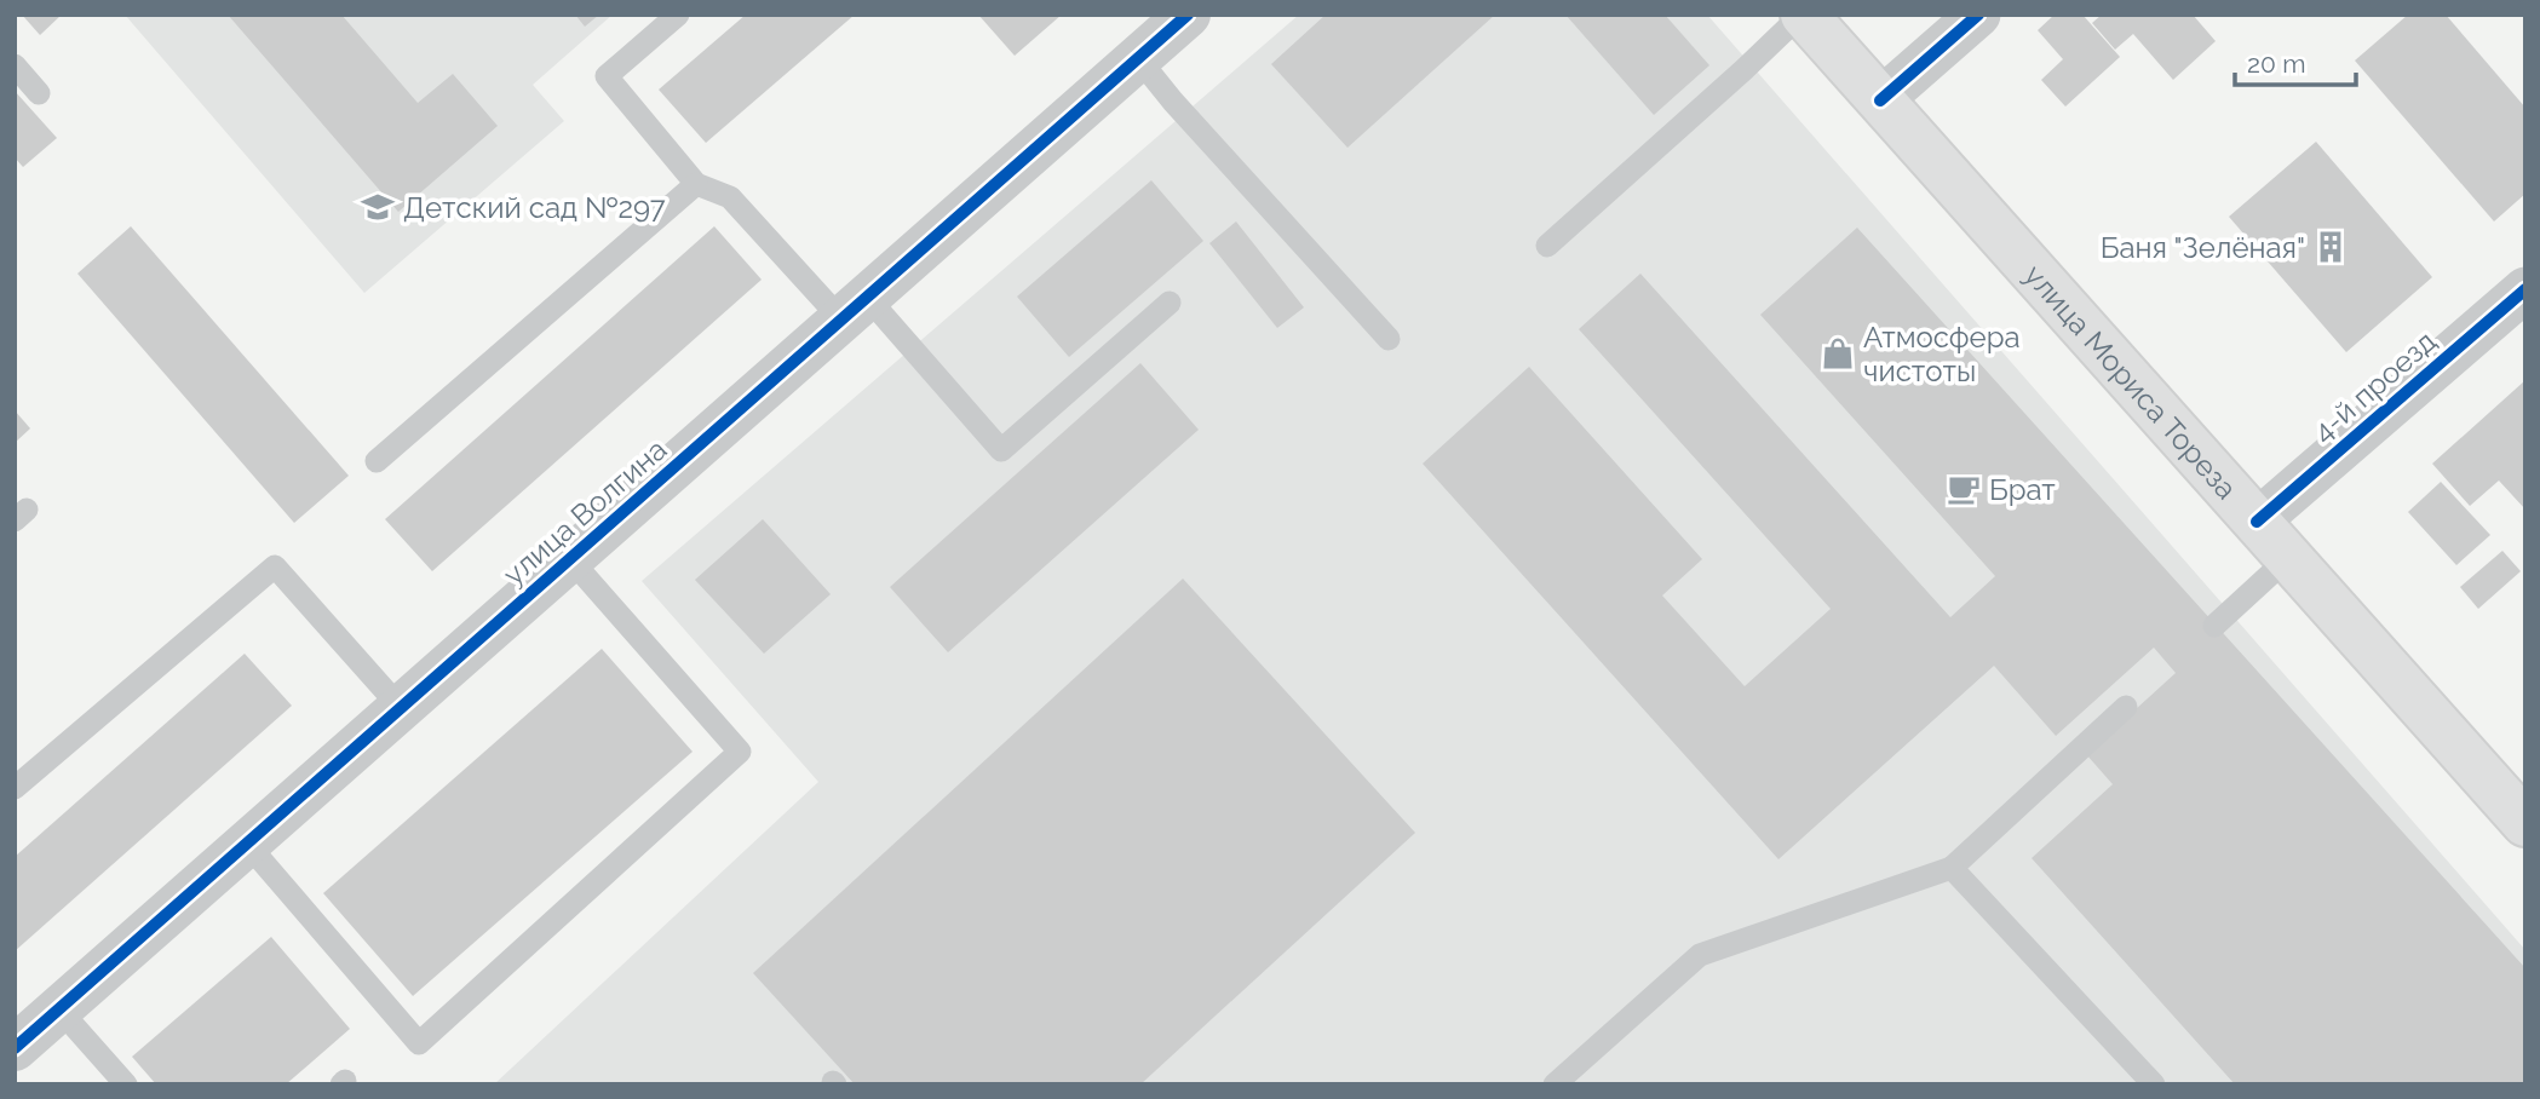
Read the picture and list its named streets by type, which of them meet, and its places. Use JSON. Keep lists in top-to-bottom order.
{
  "streets": {
    "main road": ["улица Мориса Тореза"],
    "street": ["4-й проезд", "улица Волгина"]
  },
  "crossings": [
    ["улица Мориса Тореза", "4-й проезд"]
  ],
  "places": {
    "school or university": ["Детский сад №297"],
    "building": ["Баня \"Зелёная\""],
    "shop": ["Атмосфера чистоты"],
    "cafe": ["Брат"]
  },
  "scale_bar": "20 m"
}
